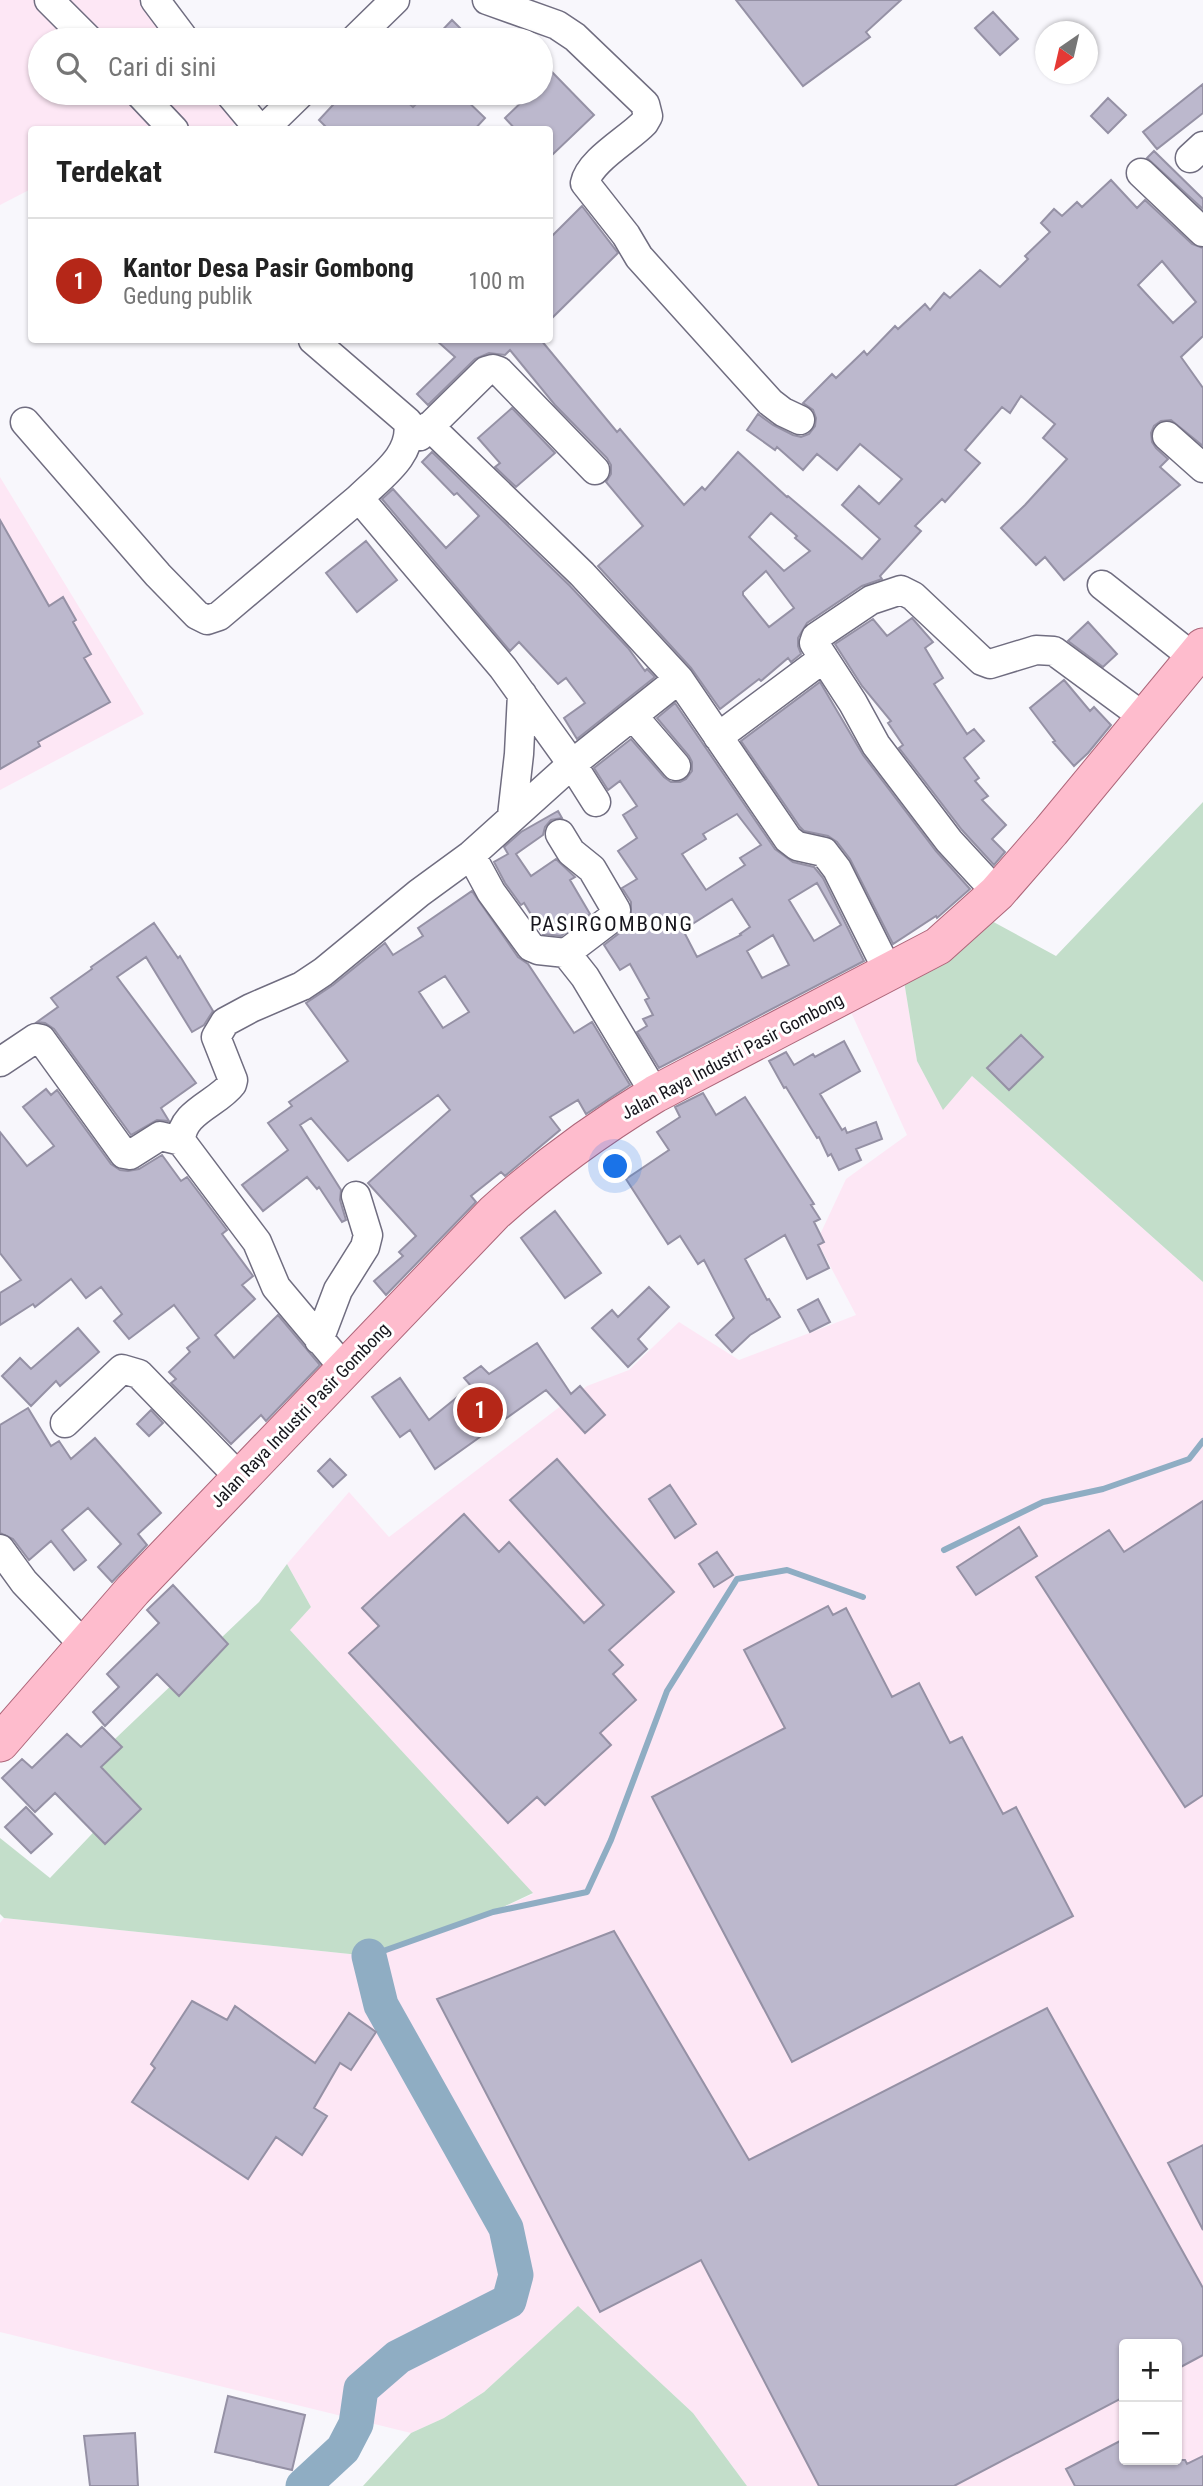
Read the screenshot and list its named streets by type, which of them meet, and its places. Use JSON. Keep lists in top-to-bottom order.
{
  "streets": {
    "main road": ["Jalan Raya Industri Pasir Gombong"]
  },
  "districts": ["PASIRGOMBONG"],
  "north": "bottom left",
  "page": {
    "search": "Cari di sini",
    "heading": "Terdekat",
    "list": [
      {
        "mark": "1",
        "name": "Kantor Desa Pasir Gombong",
        "note": "Gedung publik",
        "value": "100 m"
      }
    ],
    "pins": "1",
    "map_buttons": ["+", "−"]
  }
}
